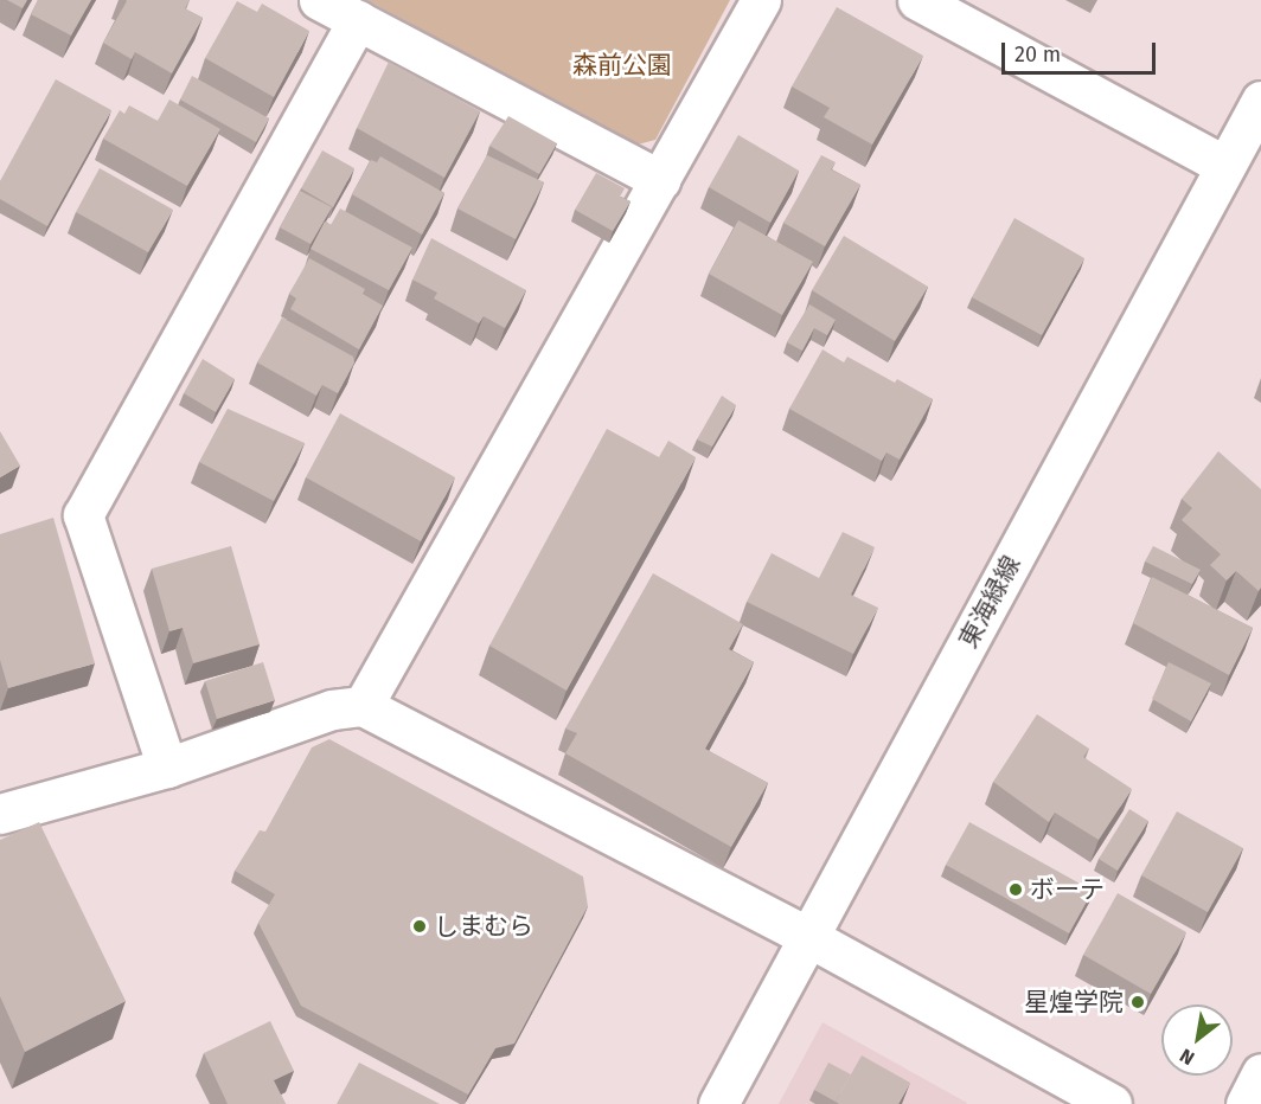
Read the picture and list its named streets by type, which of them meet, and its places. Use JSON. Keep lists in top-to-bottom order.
{
  "streets": {
    "street": ["東海緑線"]
  },
  "parks": ["森前公園"],
  "places": ["ボーテ", "しまむら", "星煌学院"],
  "scale_bar": "20 m",
  "north": "bottom left"
}
